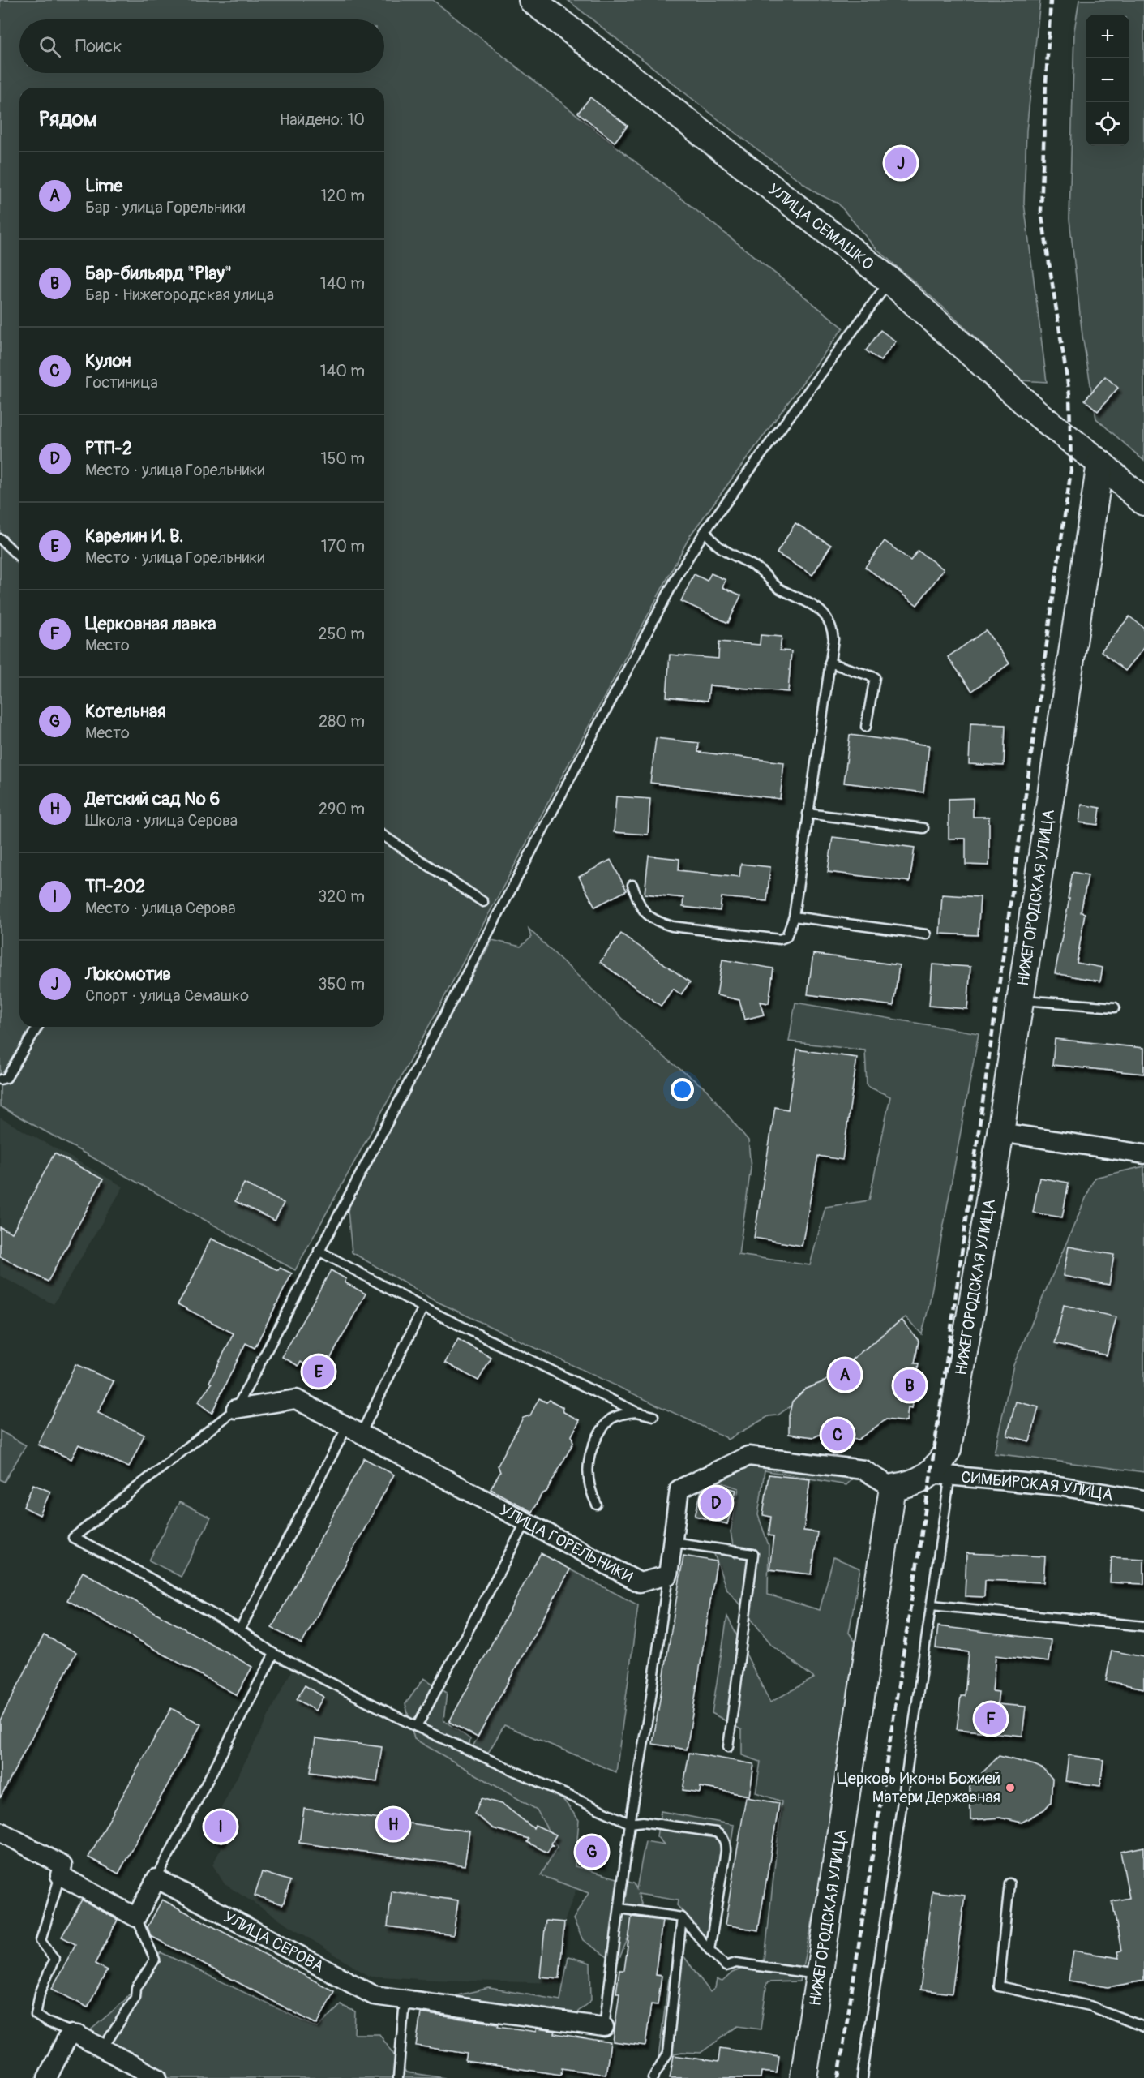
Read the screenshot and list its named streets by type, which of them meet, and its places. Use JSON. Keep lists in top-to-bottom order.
{
  "streets": {
    "street": [
      "УЛИЦА СЕМАШКО",
      "НИЖЕГОРОДСКАЯ УЛИЦА",
      "СИМБИРСКАЯ УЛИЦА",
      "УЛИЦА ГОРЕЛЬНИКИ",
      "УЛИЦА СЕРОВА"
    ]
  },
  "crossings": [
    ["УЛИЦА СЕМАШКО", "НИЖЕГОРОДСКАЯ УЛИЦА"],
    ["НИЖЕГОРОДСКАЯ УЛИЦА", "СИМБИРСКАЯ УЛИЦА"]
  ],
  "places": ["Церковь Иконы Божией Матери Державная"],
  "page": {
    "map_buttons": ["+", "−"],
    "search": "Поиск",
    "heading": ["Рядом", "Найдено: 10"],
    "pins": [
      "J",
      "E",
      "A",
      "B",
      "C",
      "D",
      "F",
      "H",
      "I",
      "G"
    ],
    "list": [
      {
        "mark": "A",
        "name": "Lime",
        "note": "Бар · улица Горельники",
        "value": "120 m"
      },
      {
        "mark": "B",
        "name": "Бар-бильярд \"Play\"",
        "note": "Бар · Нижегородская улица",
        "value": "140 m"
      },
      {
        "mark": "C",
        "name": "Кулон",
        "note": "Гостиница",
        "value": "140 m"
      },
      {
        "mark": "D",
        "name": "РТП-2",
        "note": "Место · улица Горельники",
        "value": "150 m"
      },
      {
        "mark": "E",
        "name": "Карелин И. В.",
        "note": "Место · улица Горельники",
        "value": "170 m"
      },
      {
        "mark": "F",
        "name": "Церковная лавка",
        "note": "Место",
        "value": "250 m"
      },
      {
        "mark": "G",
        "name": "Котельная",
        "note": "Место",
        "value": "280 m"
      },
      {
        "mark": "H",
        "name": "Детский сад № 6",
        "note": "Школа · улица Серова",
        "value": "290 m"
      },
      {
        "mark": "I",
        "name": "ТП-202",
        "note": "Место · улица Серова",
        "value": "320 m"
      },
      {
        "mark": "J",
        "name": "Локомотив",
        "note": "Спорт · улица Семашко",
        "value": "350 m"
      }
    ]
  }
}
